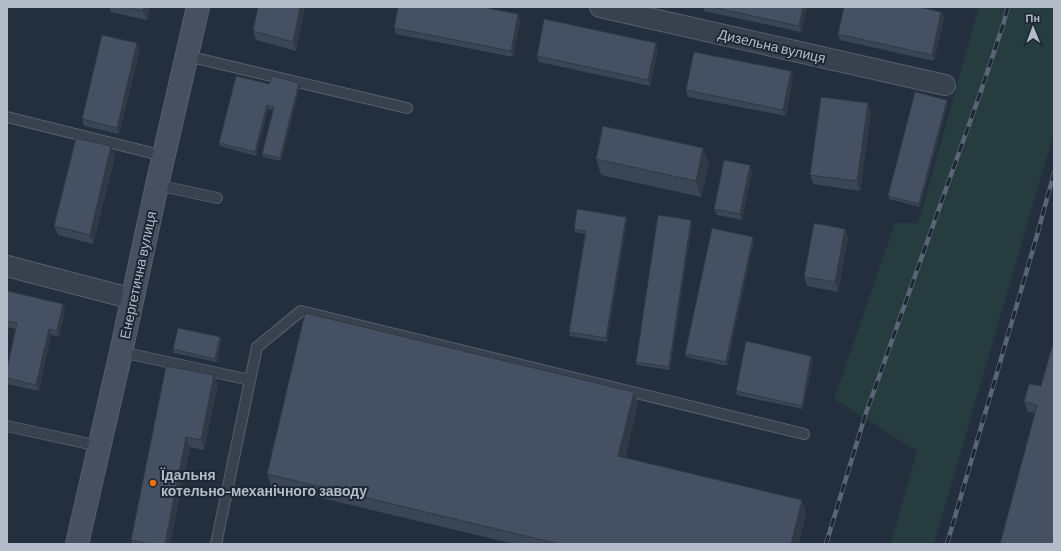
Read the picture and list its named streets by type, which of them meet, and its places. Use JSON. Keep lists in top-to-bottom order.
{
  "streets": {
    "street": ["Дизельна вулиця", "Енергетична вулиця"]
  },
  "places": ["Їдальня котельно-механічного заводу"],
  "north": "top"
}
